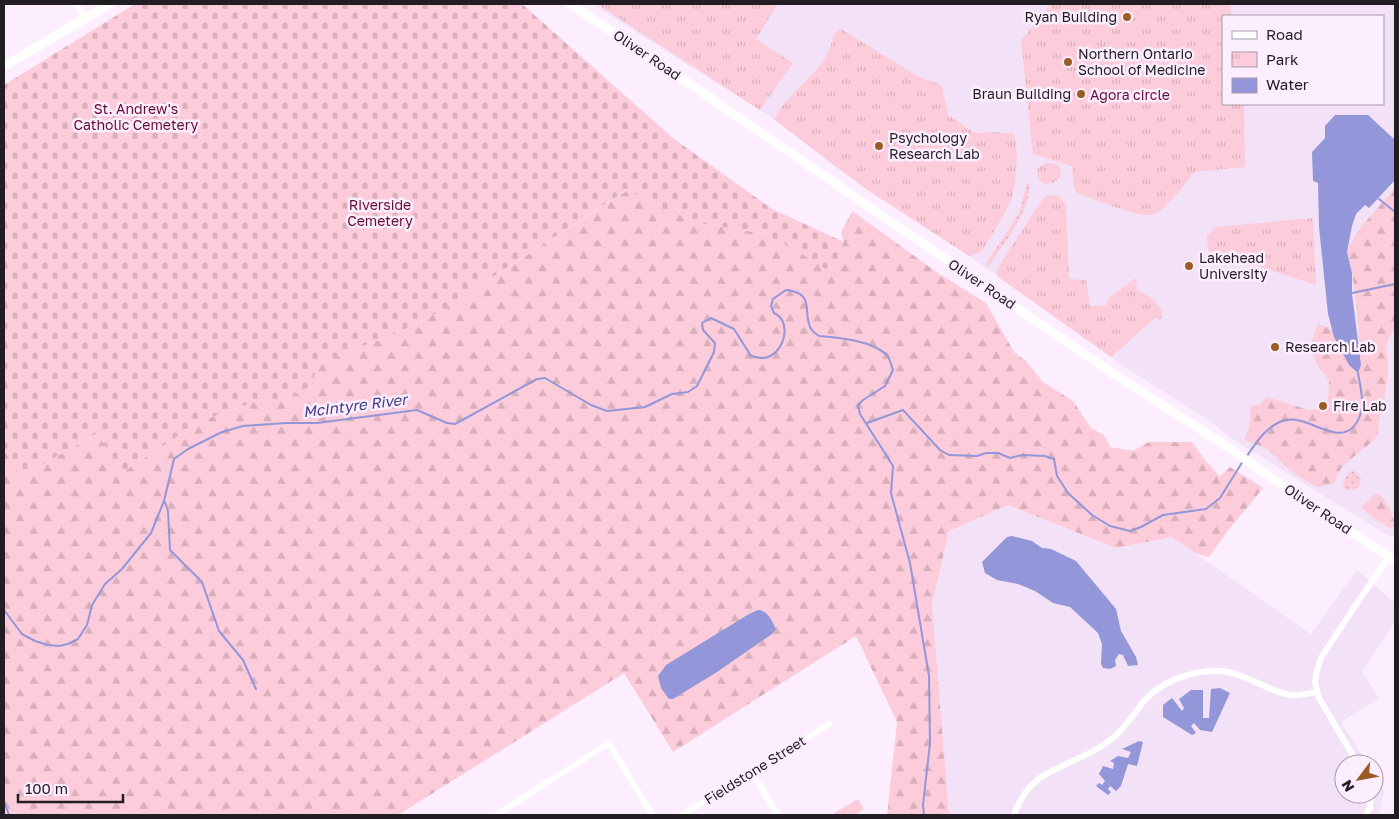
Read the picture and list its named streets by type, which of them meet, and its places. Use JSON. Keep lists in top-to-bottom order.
{
  "streets": {
    "main road": ["Oliver Road"],
    "street": ["Fieldstone Street"]
  },
  "water": ["McIntyre River"],
  "parks": ["Agora circle", "St. Andrew's Catholic Cemetery", "Riverside Cemetery"],
  "places": [
    "Ryan Building",
    "Northern Ontario School of Medicine",
    "Braun Building",
    "Psychology Research Lab",
    "Lakehead University",
    "Research Lab",
    "Fire Lab"
  ],
  "legend": ["Road", "Park", "Water"],
  "scale_bar": "100 m",
  "north": "bottom left"
}
